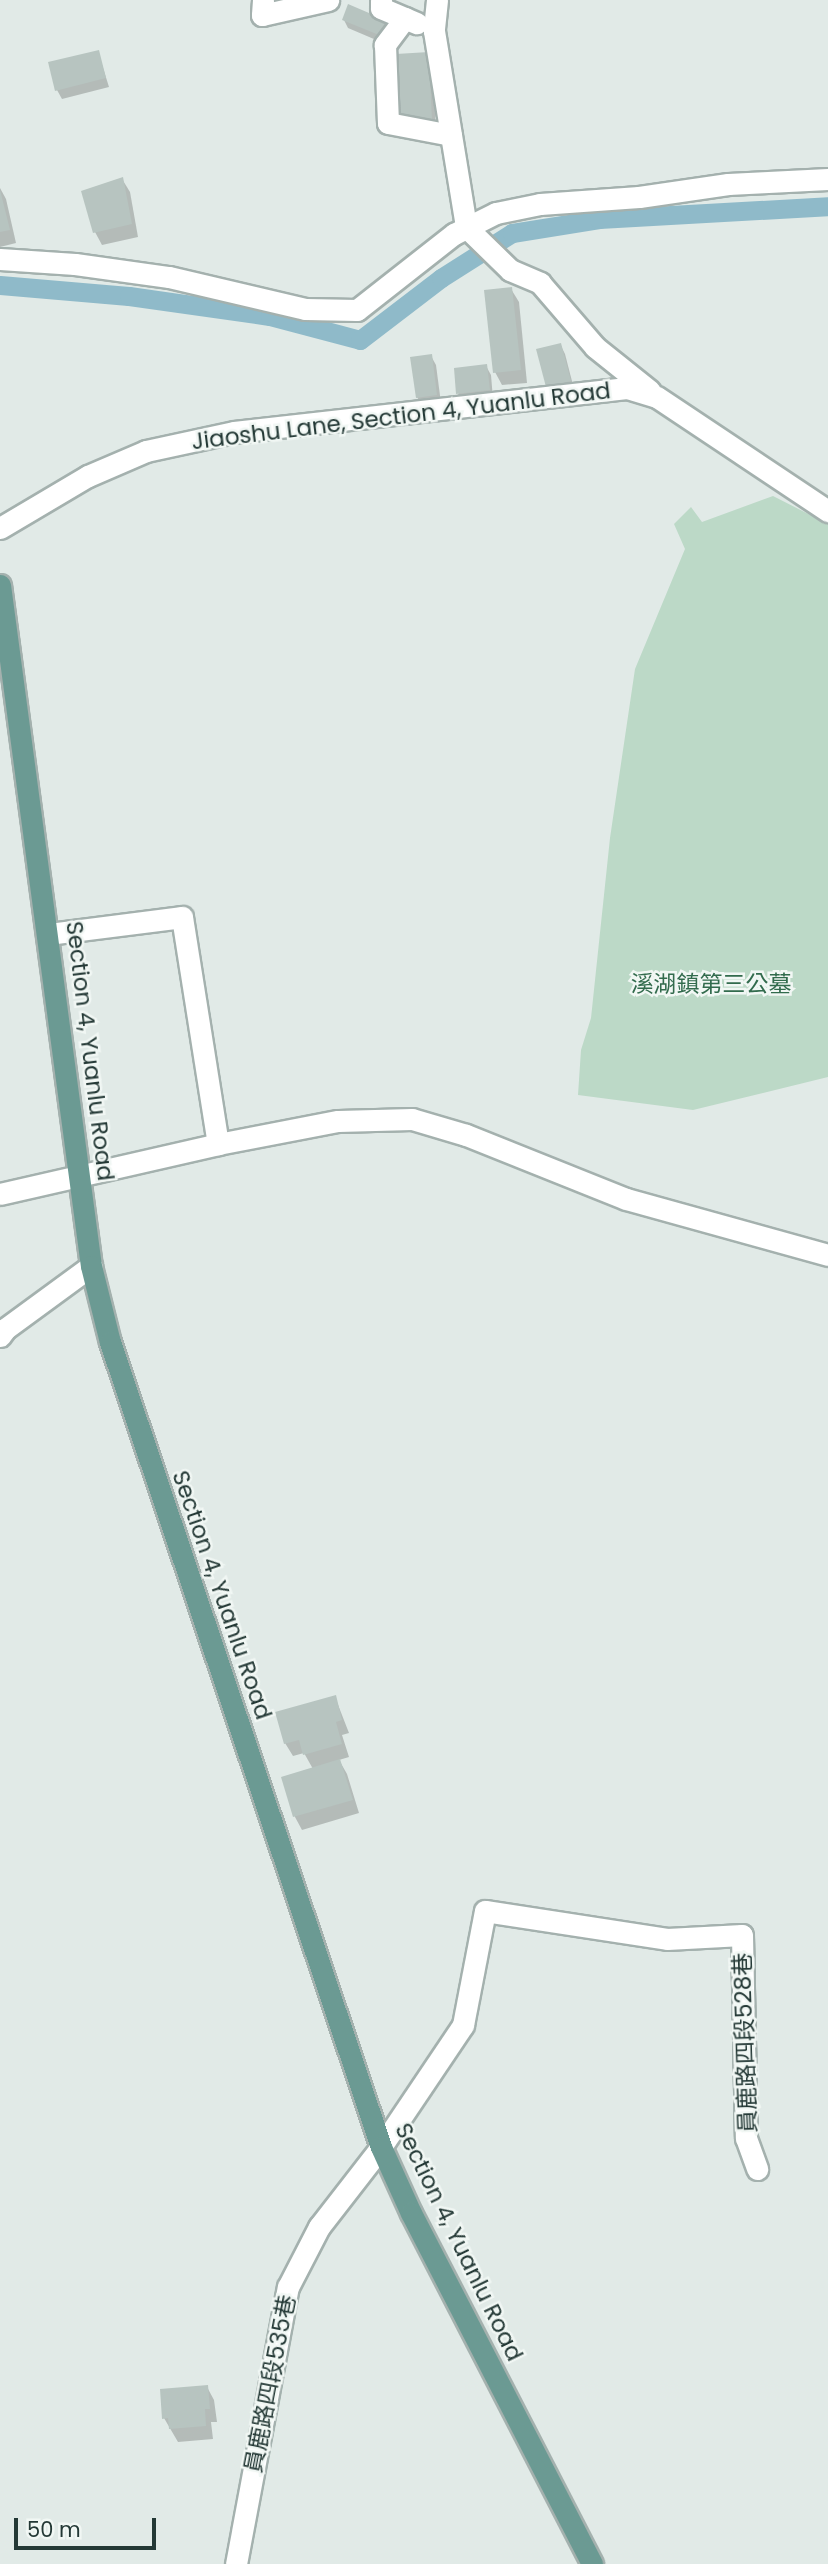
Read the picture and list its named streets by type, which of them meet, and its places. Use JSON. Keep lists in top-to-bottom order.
{
  "streets": {
    "main road": ["Section 4, Yuanlu Road"],
    "street": ["Jiaoshu Lane, Section 4, Yuanlu Road", "員鹿路四段528巷", "員鹿路四段535巷"]
  },
  "crossings": [
    ["Section 4, Yuanlu Road", "員鹿路四段528巷"],
    ["Section 4, Yuanlu Road", "員鹿路四段535巷"],
    ["員鹿路四段528巷", "員鹿路四段535巷"]
  ],
  "parks": ["溪湖鎮第三公墓"],
  "scale_bar": "50 m"
}
